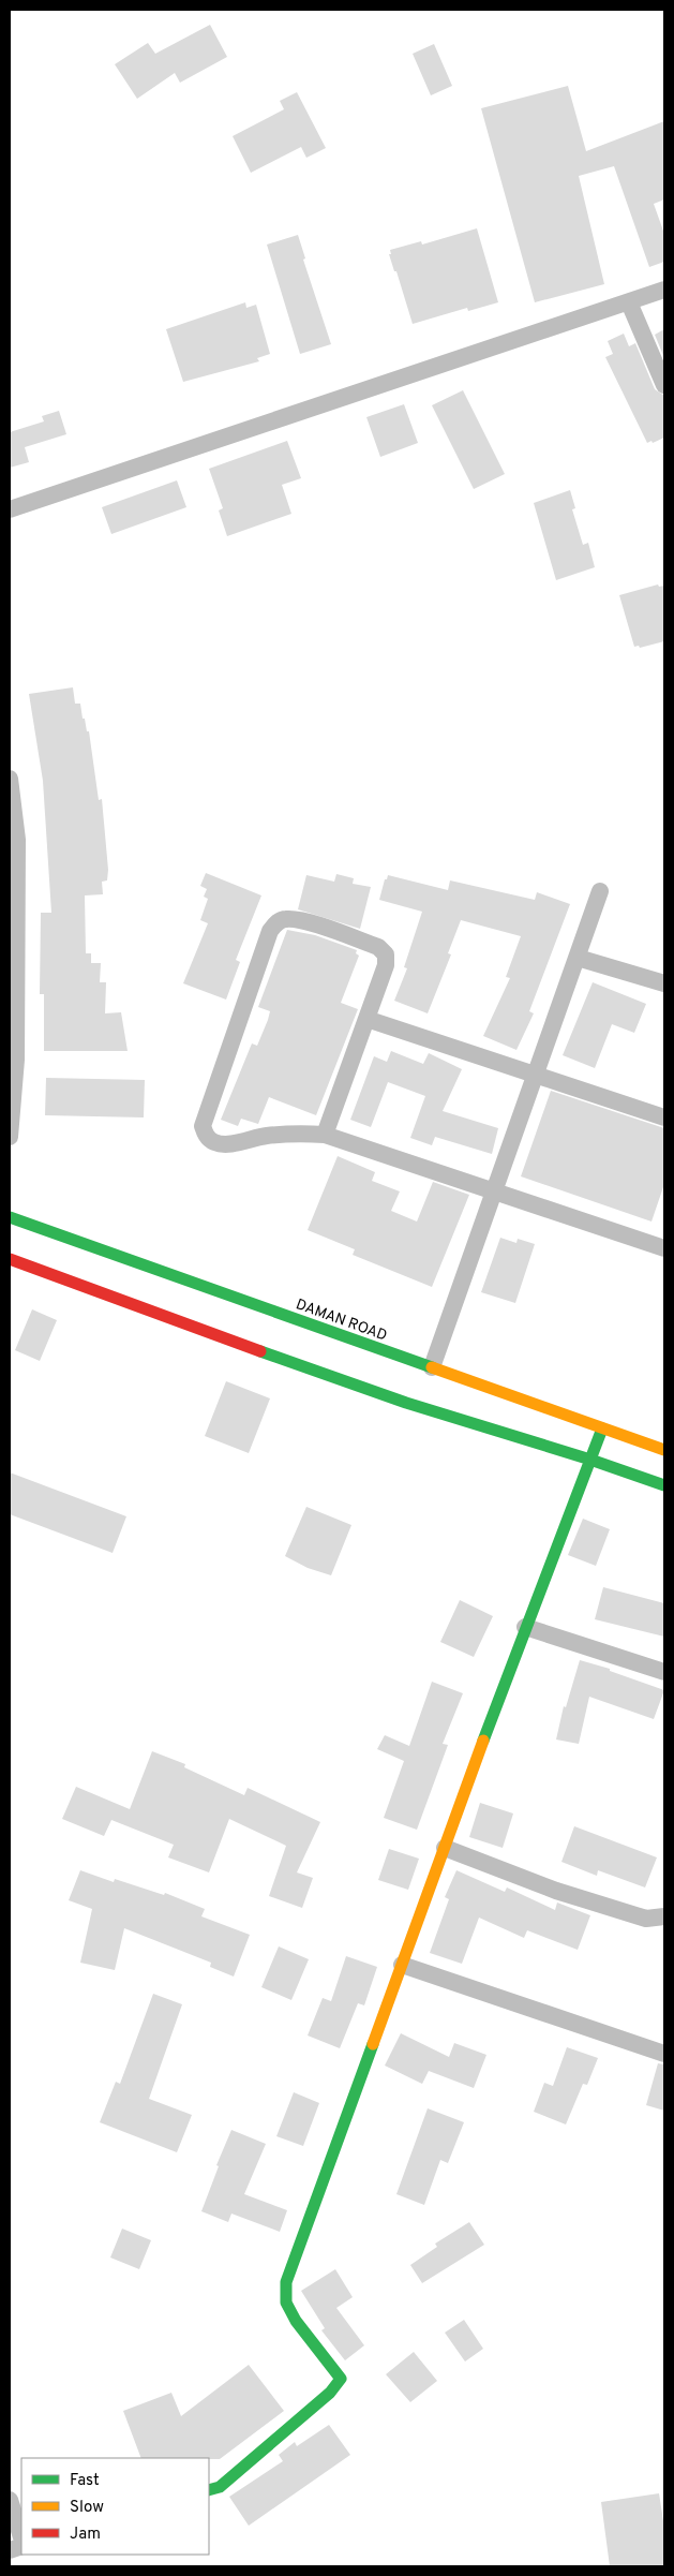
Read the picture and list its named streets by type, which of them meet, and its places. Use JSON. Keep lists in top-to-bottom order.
{
  "streets": {
    "main road": ["DAMAN ROAD"]
  },
  "legend": ["Fast", "Slow", "Jam"]
}
